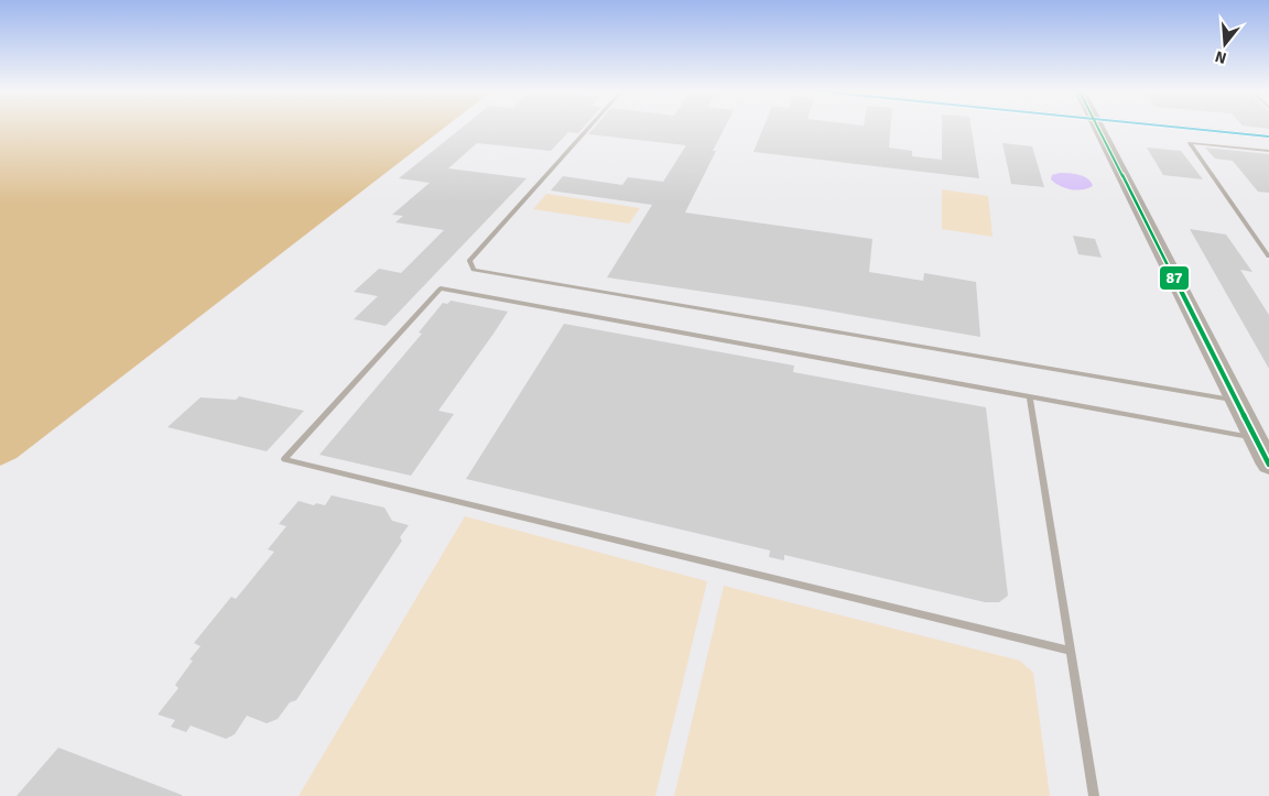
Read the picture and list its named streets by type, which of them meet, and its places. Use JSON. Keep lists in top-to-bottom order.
{
  "lines": ["transit line 87"],
  "north": "bottom"
}
